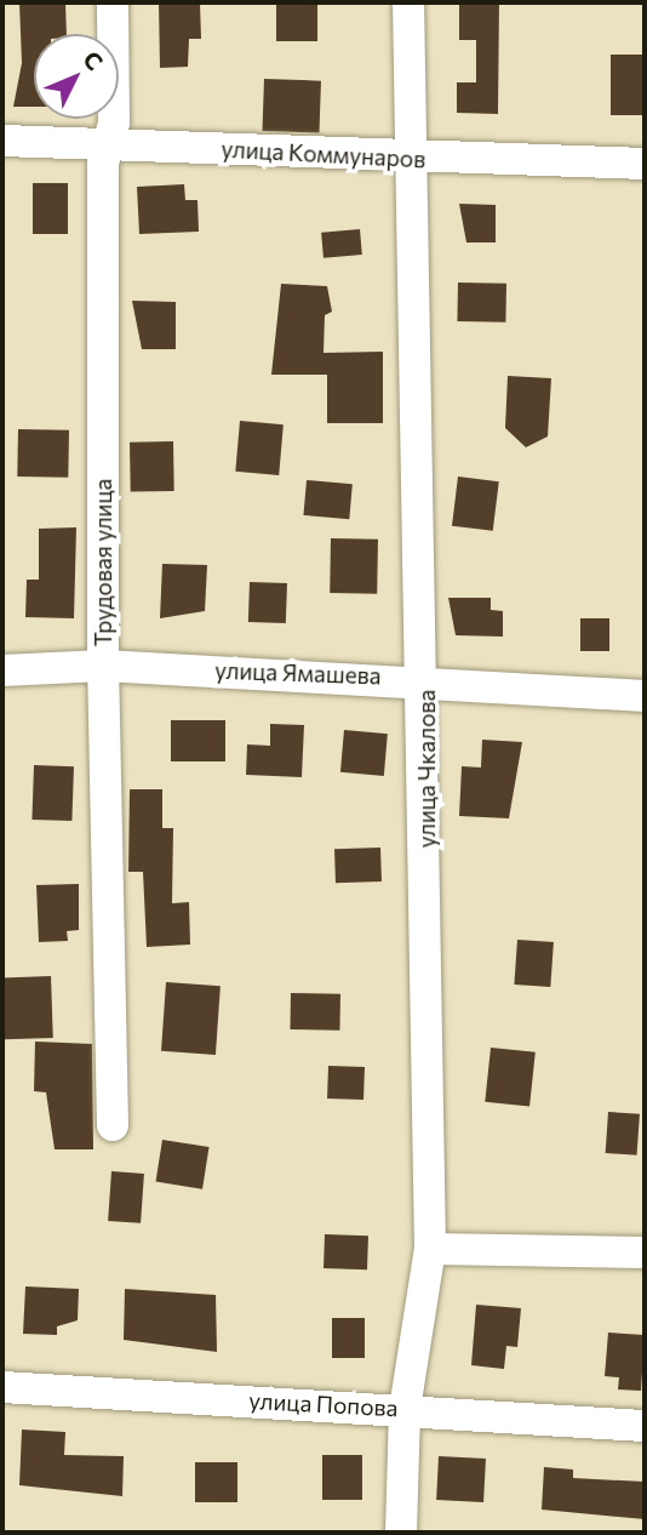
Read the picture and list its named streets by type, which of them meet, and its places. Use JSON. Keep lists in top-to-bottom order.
{
  "streets": {
    "street": [
      "улица Коммунаров",
      "Трудовая улица",
      "улица Ямашева",
      "улица Чкалова",
      "улица Попова"
    ]
  },
  "crossings": [
    ["улица Коммунаров", "Трудовая улица"],
    ["улица Коммунаров", "улица Чкалова"],
    ["Трудовая улица", "улица Ямашева"],
    ["улица Ямашева", "улица Чкалова"],
    ["улица Чкалова", "улица Попова"]
  ],
  "north": "top right"
}
